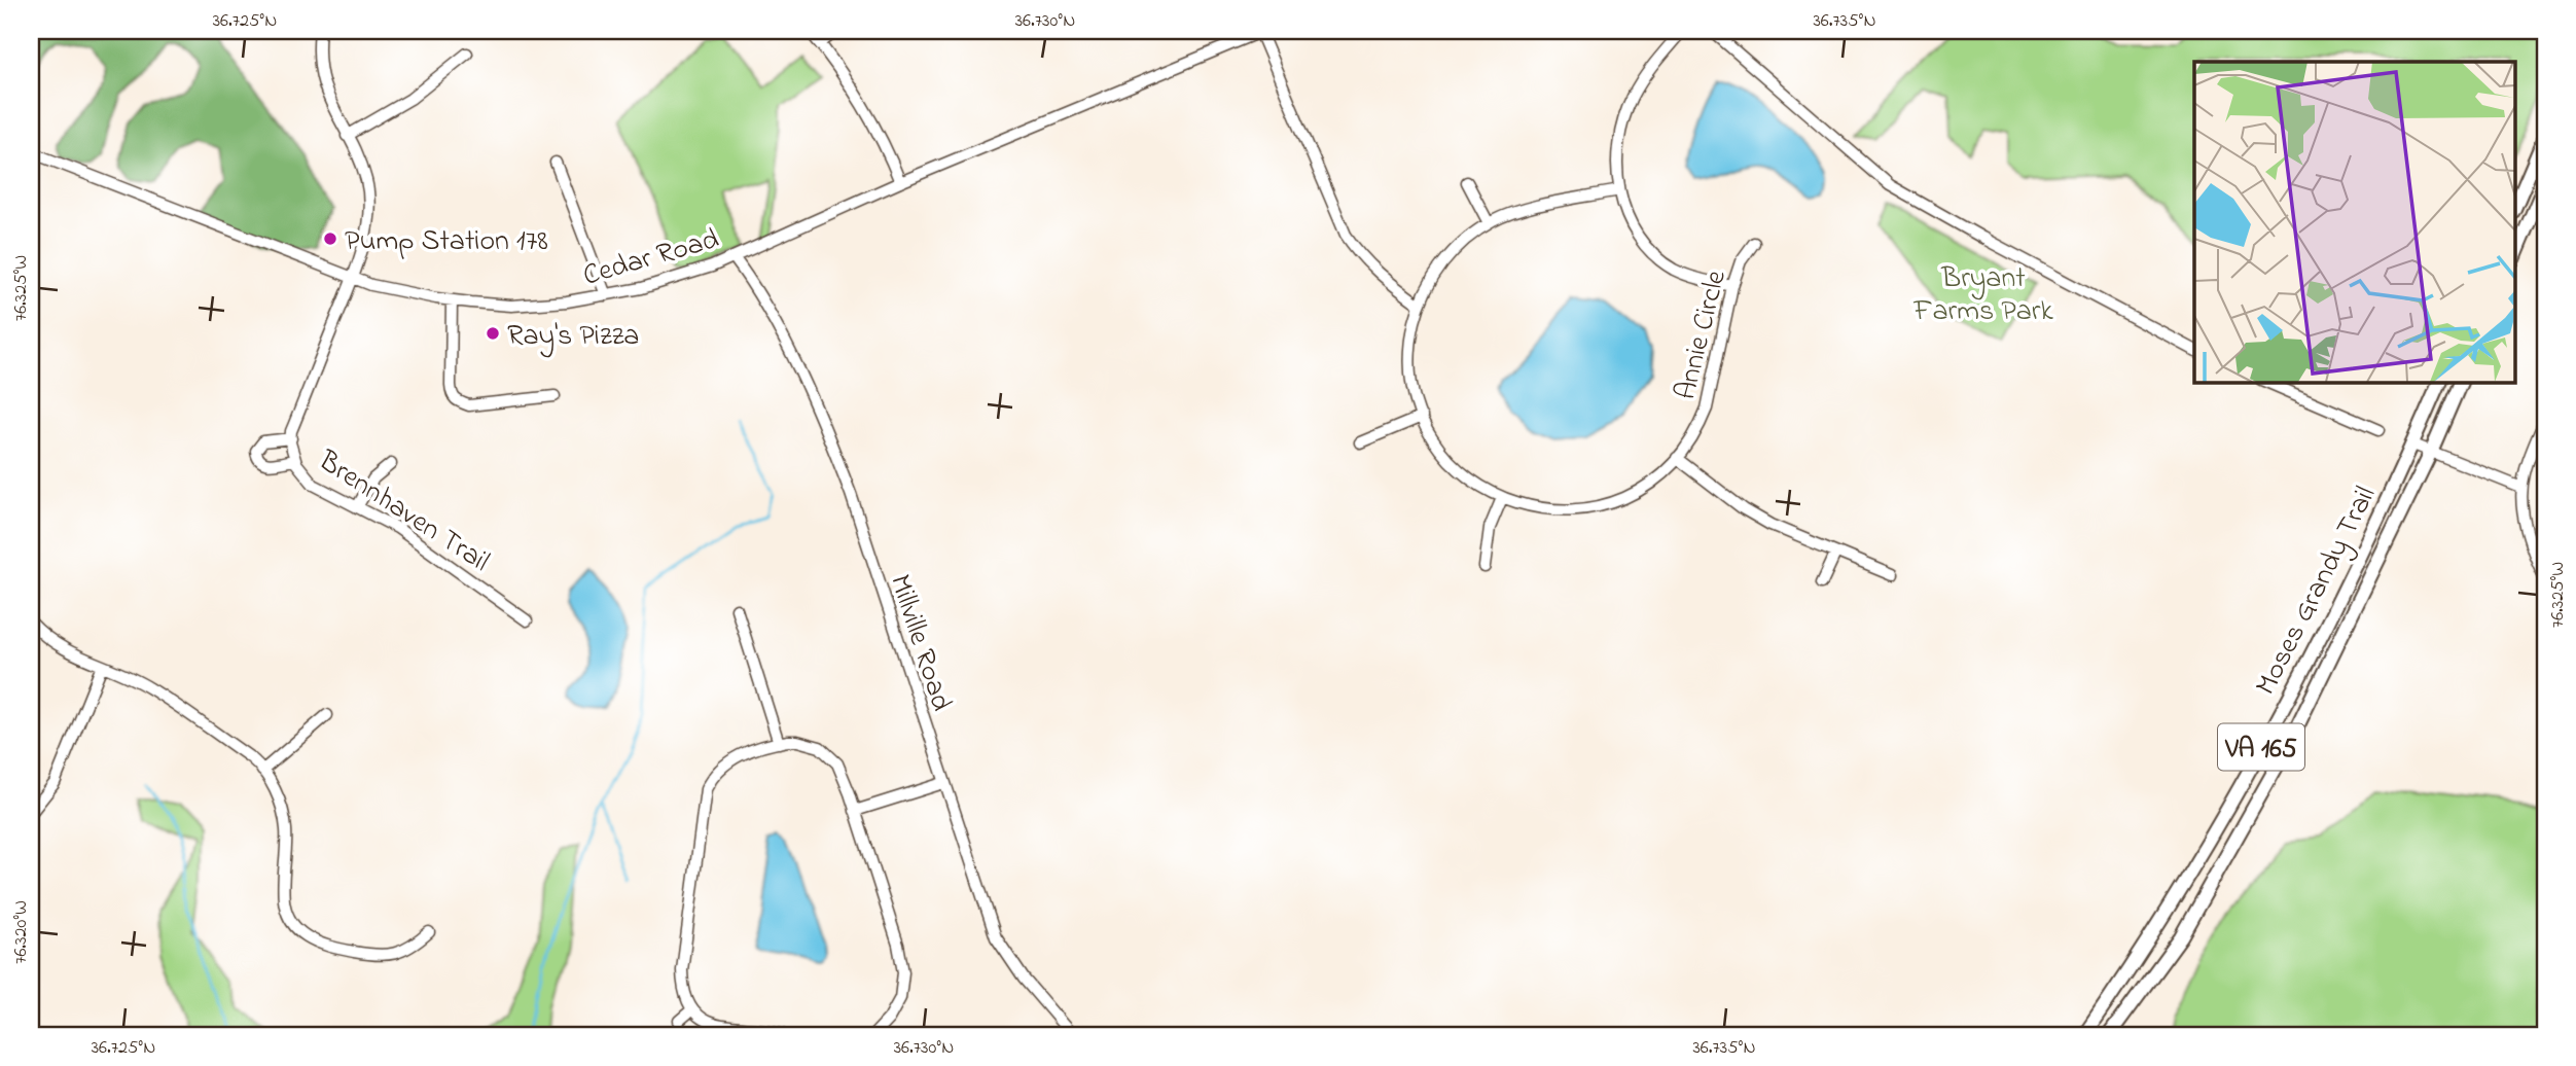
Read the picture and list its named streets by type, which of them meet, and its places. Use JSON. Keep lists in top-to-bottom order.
{
  "streets": {
    "main road": ["Moses Grandy Trail", "VA 165"],
    "street": [
      "Cedar Road",
      "Annie Circle",
      "Brennhaven Trail",
      "Millville Road"
    ]
  },
  "crossings": [
    ["Cedar Road", "Brennhaven Trail"],
    ["Cedar Road", "Millville Road"]
  ],
  "parks": ["Bryant Farms Park"],
  "places": ["Pump Station 178", "Ray's Pizza"],
  "coordinates": [
    "36.725°N",
    "36.730°N",
    "36.735°N",
    "76.325°W",
    "76.320°W"
  ]
}
